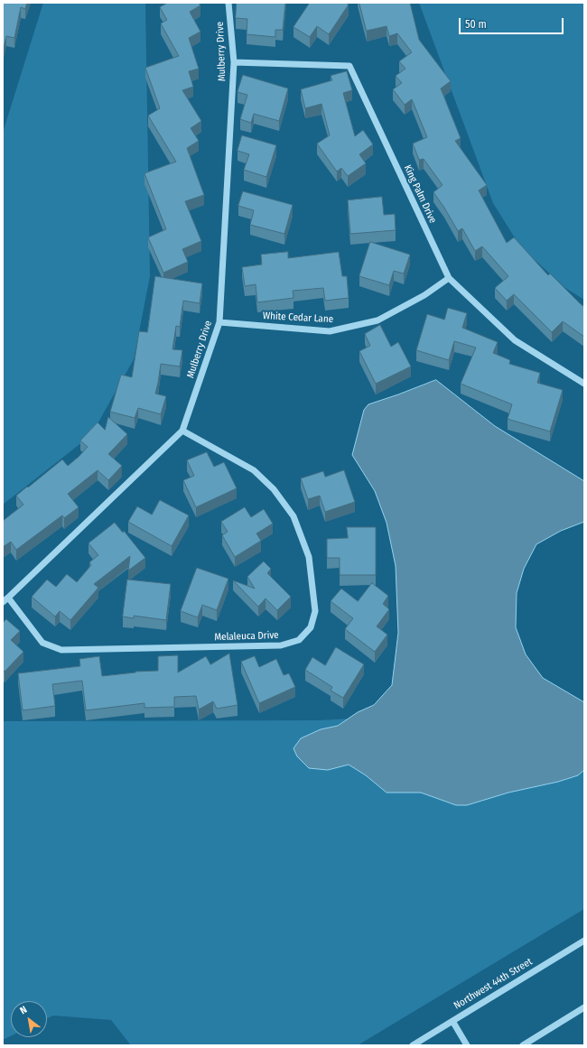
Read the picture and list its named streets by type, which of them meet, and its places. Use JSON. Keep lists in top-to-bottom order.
{
  "streets": {
    "street": [
      "Mulberry Drive",
      "King Palm Drive",
      "White Cedar Lane",
      "Melaleuca Drive",
      "Northwest 44th Street"
    ]
  },
  "crossings": [
    ["Mulberry Drive", "King Palm Drive"],
    ["Mulberry Drive", "White Cedar Lane"],
    ["Mulberry Drive", "Melaleuca Drive"],
    ["King Palm Drive", "White Cedar Lane"]
  ],
  "scale_bar": "50 m",
  "north": "top left"
}
